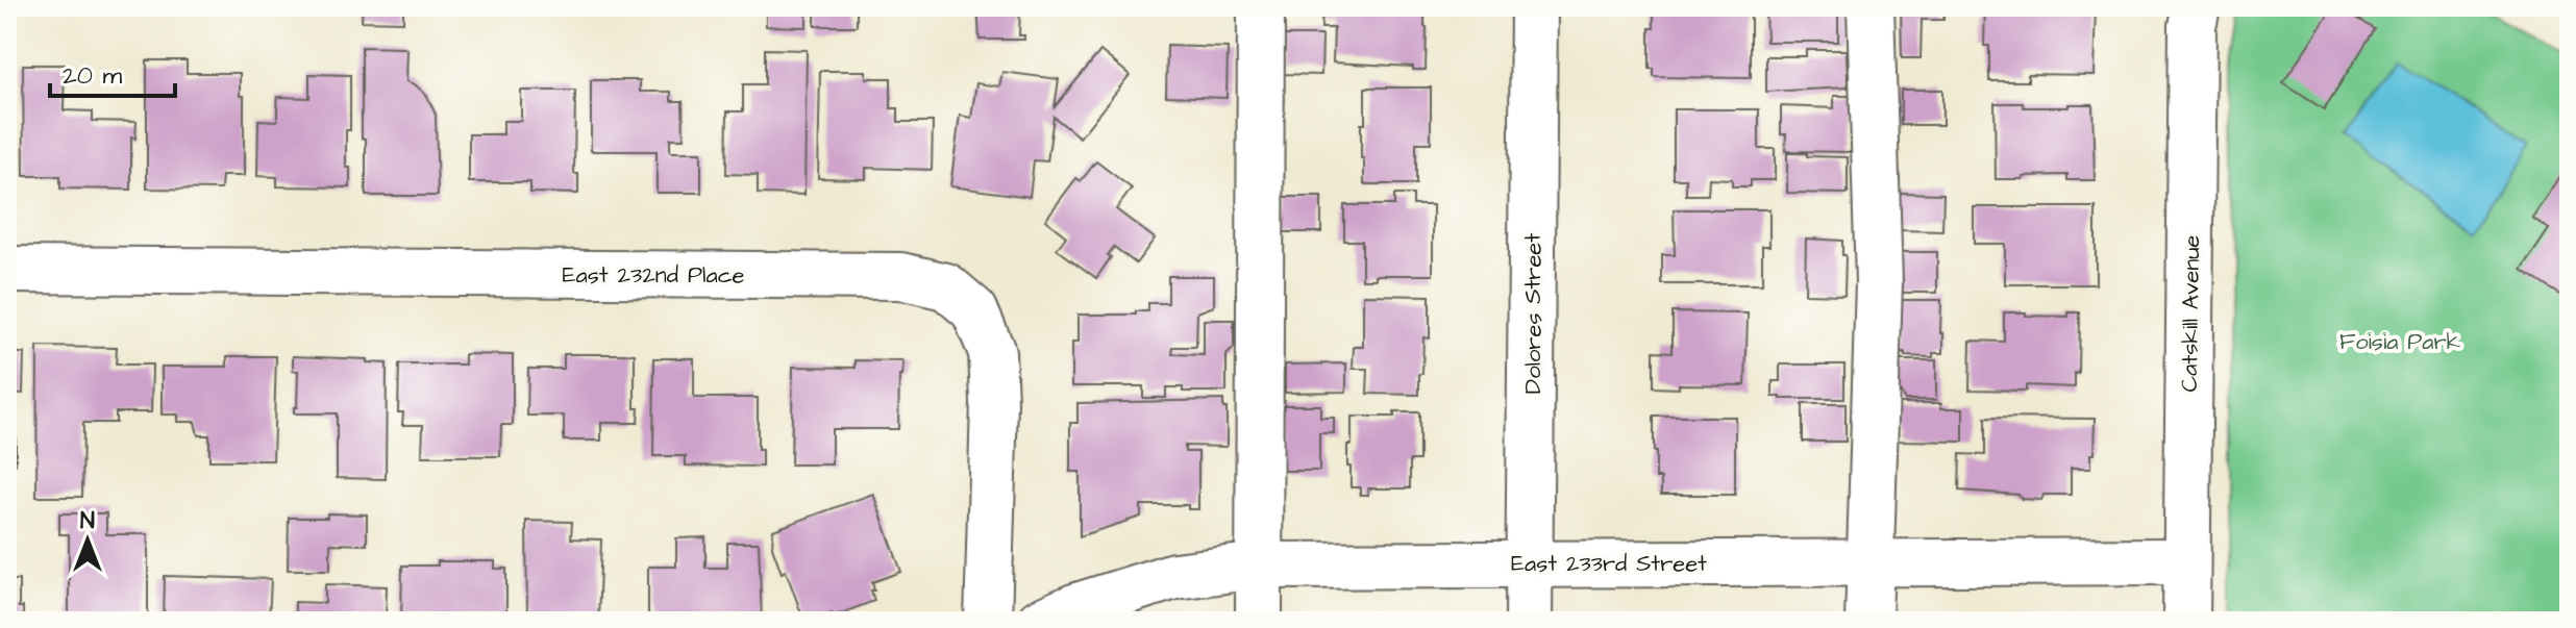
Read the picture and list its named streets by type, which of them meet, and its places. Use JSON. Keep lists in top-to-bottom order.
{
  "streets": {
    "street": [
      "East 232nd Place",
      "Dolores Street",
      "Catskill Avenue",
      "East 233rd Street"
    ]
  },
  "crossings": [
    ["Dolores Street", "East 233rd Street"],
    ["Catskill Avenue", "East 233rd Street"]
  ],
  "parks": ["Foisia Park"],
  "scale_bar": "20 m",
  "north": "top"
}
